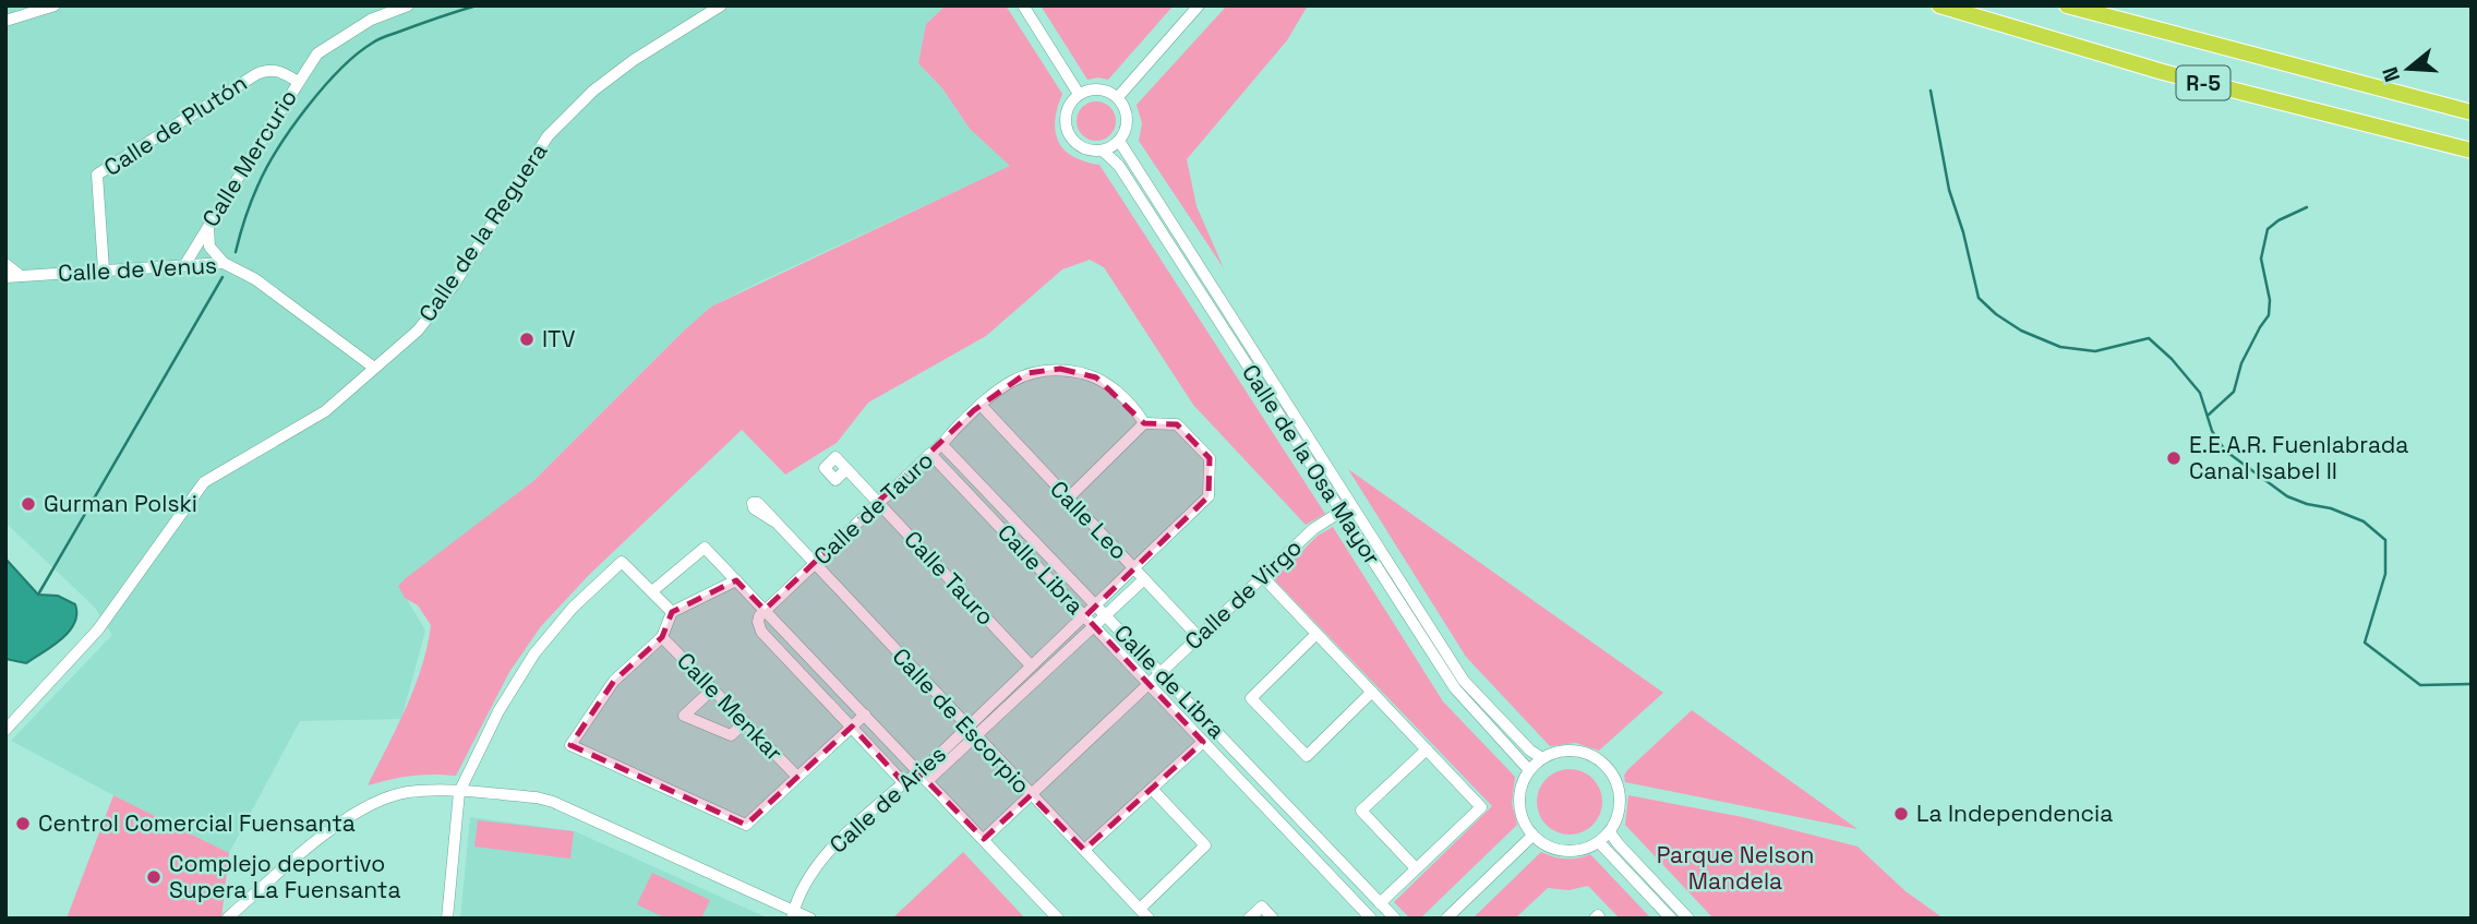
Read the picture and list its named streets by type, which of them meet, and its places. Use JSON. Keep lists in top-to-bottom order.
{
  "streets": {
    "highway": ["R-5"],
    "street": [
      "Calle de Plutón",
      "Calle Mercurio",
      "Calle de la Reguera",
      "Calle de Venus",
      "Calle de la Osa Mayor",
      "Calle de Tauro",
      "Calle Leo",
      "Calle Libra",
      "Calle Tauro",
      "Calle de Virgo",
      "Calle de Libra",
      "Calle Menkar",
      "Calle de Escorpio",
      "Calle de Aries"
    ]
  },
  "crossings": [
    ["Calle de Plutón", "Calle Mercurio"],
    ["Calle de Plutón", "Calle de Venus"],
    ["Calle Mercurio", "Calle de Venus"],
    ["Calle de la Reguera", "Calle de Venus"],
    ["Calle de la Osa Mayor", "Calle de Virgo"],
    ["Calle de Tauro", "Calle Leo"],
    ["Calle de Tauro", "Calle Libra"],
    ["Calle de Tauro", "Calle Tauro"],
    ["Calle de Tauro", "Calle de Libra"],
    ["Calle de Tauro", "Calle de Escorpio"],
    ["Calle Leo", "Calle de Virgo"],
    ["Calle Leo", "Calle de Aries"],
    ["Calle Libra", "Calle de Virgo"],
    ["Calle Libra", "Calle de Aries"],
    ["Calle Tauro", "Calle de Aries"],
    ["Calle de Virgo", "Calle de Libra"],
    ["Calle de Virgo", "Calle de Escorpio"],
    ["Calle de Libra", "Calle de Aries"],
    ["Calle de Escorpio", "Calle de Aries"]
  ],
  "parks": ["Parque Nelson Mandela"],
  "places": [
    "ITV",
    "E.E.A.R. Fuenlabrada Canal Isabel II",
    "Gurman Polski",
    "La Independencia",
    "Centrol Comercial Fuensanta",
    "Complejo deportivo Supera La Fuensanta"
  ],
  "north": "left"
}
